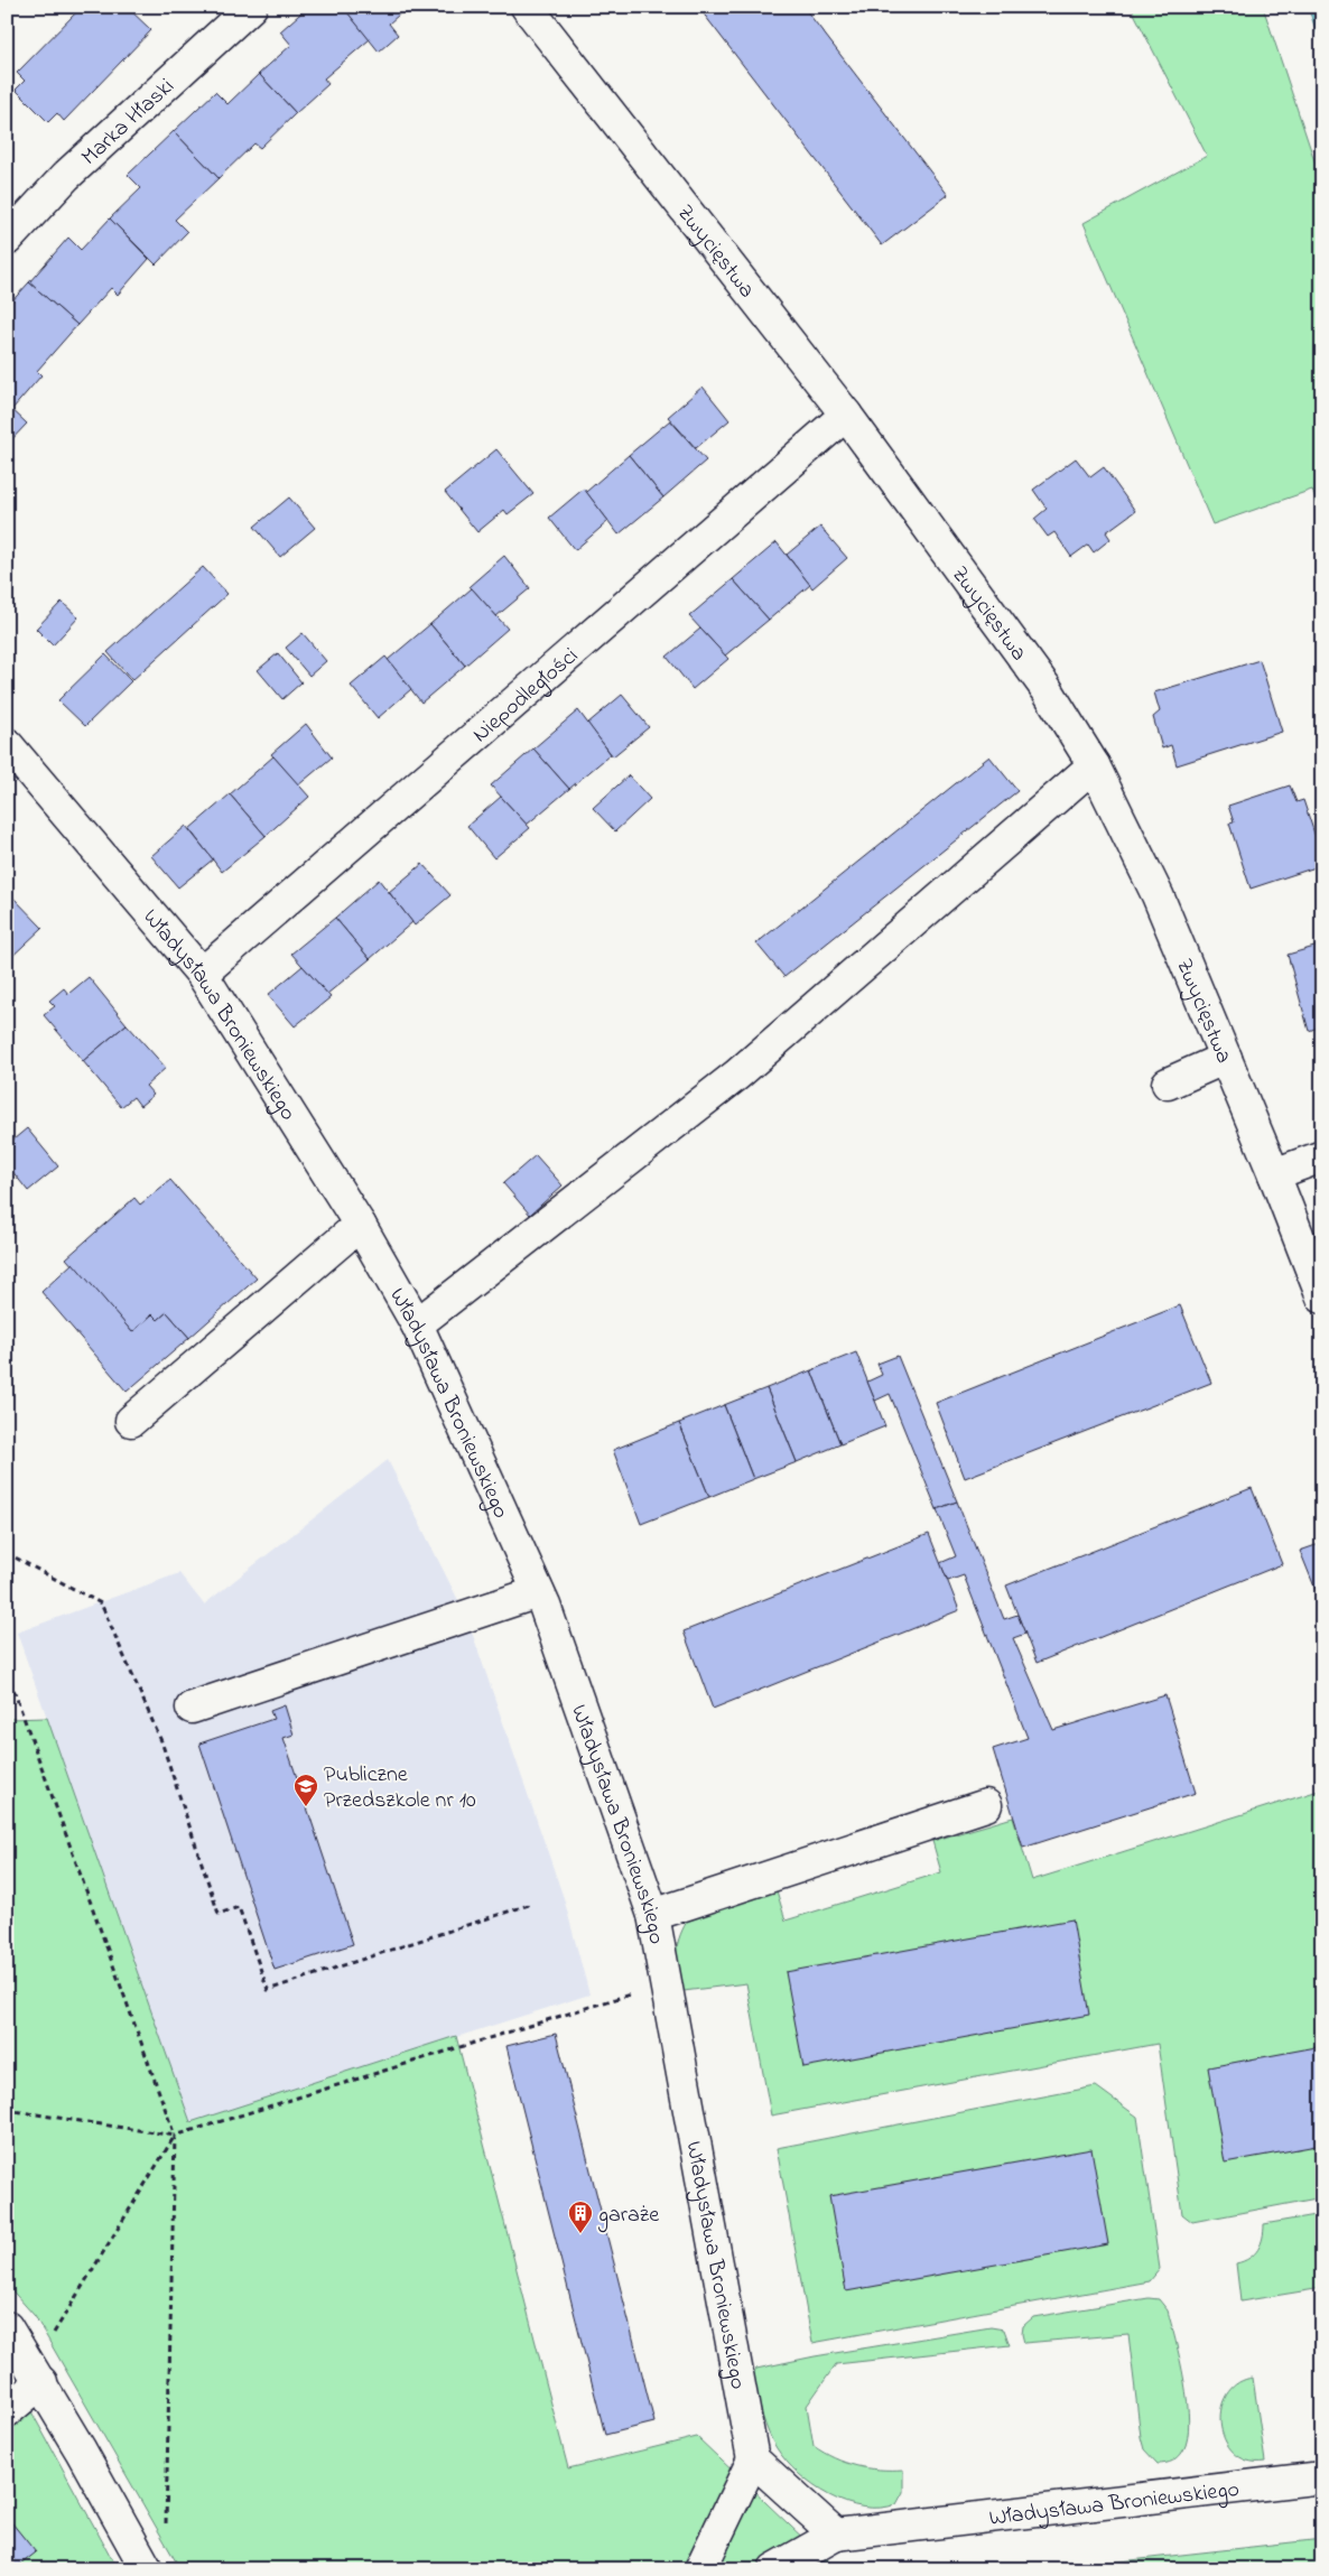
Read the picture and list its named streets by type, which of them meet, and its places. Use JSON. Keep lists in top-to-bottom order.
{
  "streets": {
    "street": [
      "Marka Hłaski",
      "Zwycięstwa",
      "Niepodległości",
      "Władysława Broniewskiego"
    ]
  },
  "crossings": [
    ["Zwycięstwa", "Niepodległości"],
    ["Niepodległości", "Władysława Broniewskiego"]
  ],
  "places": {
    "school or university": ["Publiczne Przedszkole nr 10"],
    "building": ["garaże"]
  }
}
